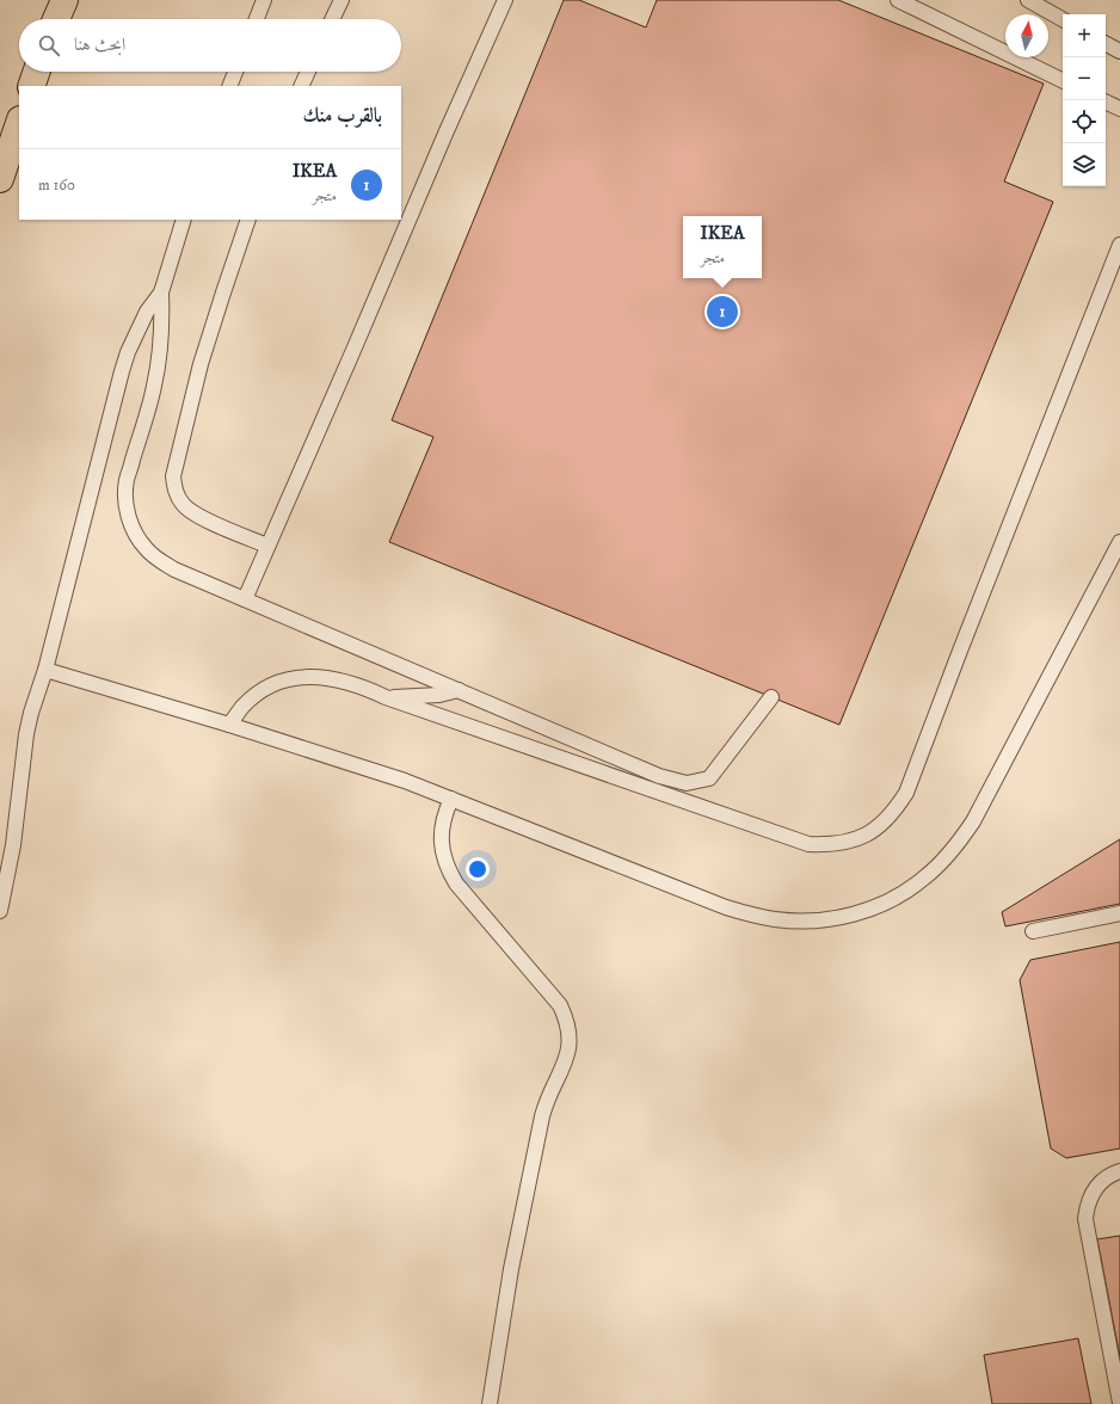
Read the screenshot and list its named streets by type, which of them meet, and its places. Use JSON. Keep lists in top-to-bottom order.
{
  "north": "top",
  "page": {
    "map_buttons": ["+", "−"],
    "search": "ابحث هنا",
    "heading": "بالقرب منك",
    "list": [
      {
        "mark": "1",
        "name": "IKEA",
        "note": "متجر",
        "value": "160 m"
      }
    ],
    "popup": ["IKEA", "متجر"],
    "pins": "1"
  }
}
